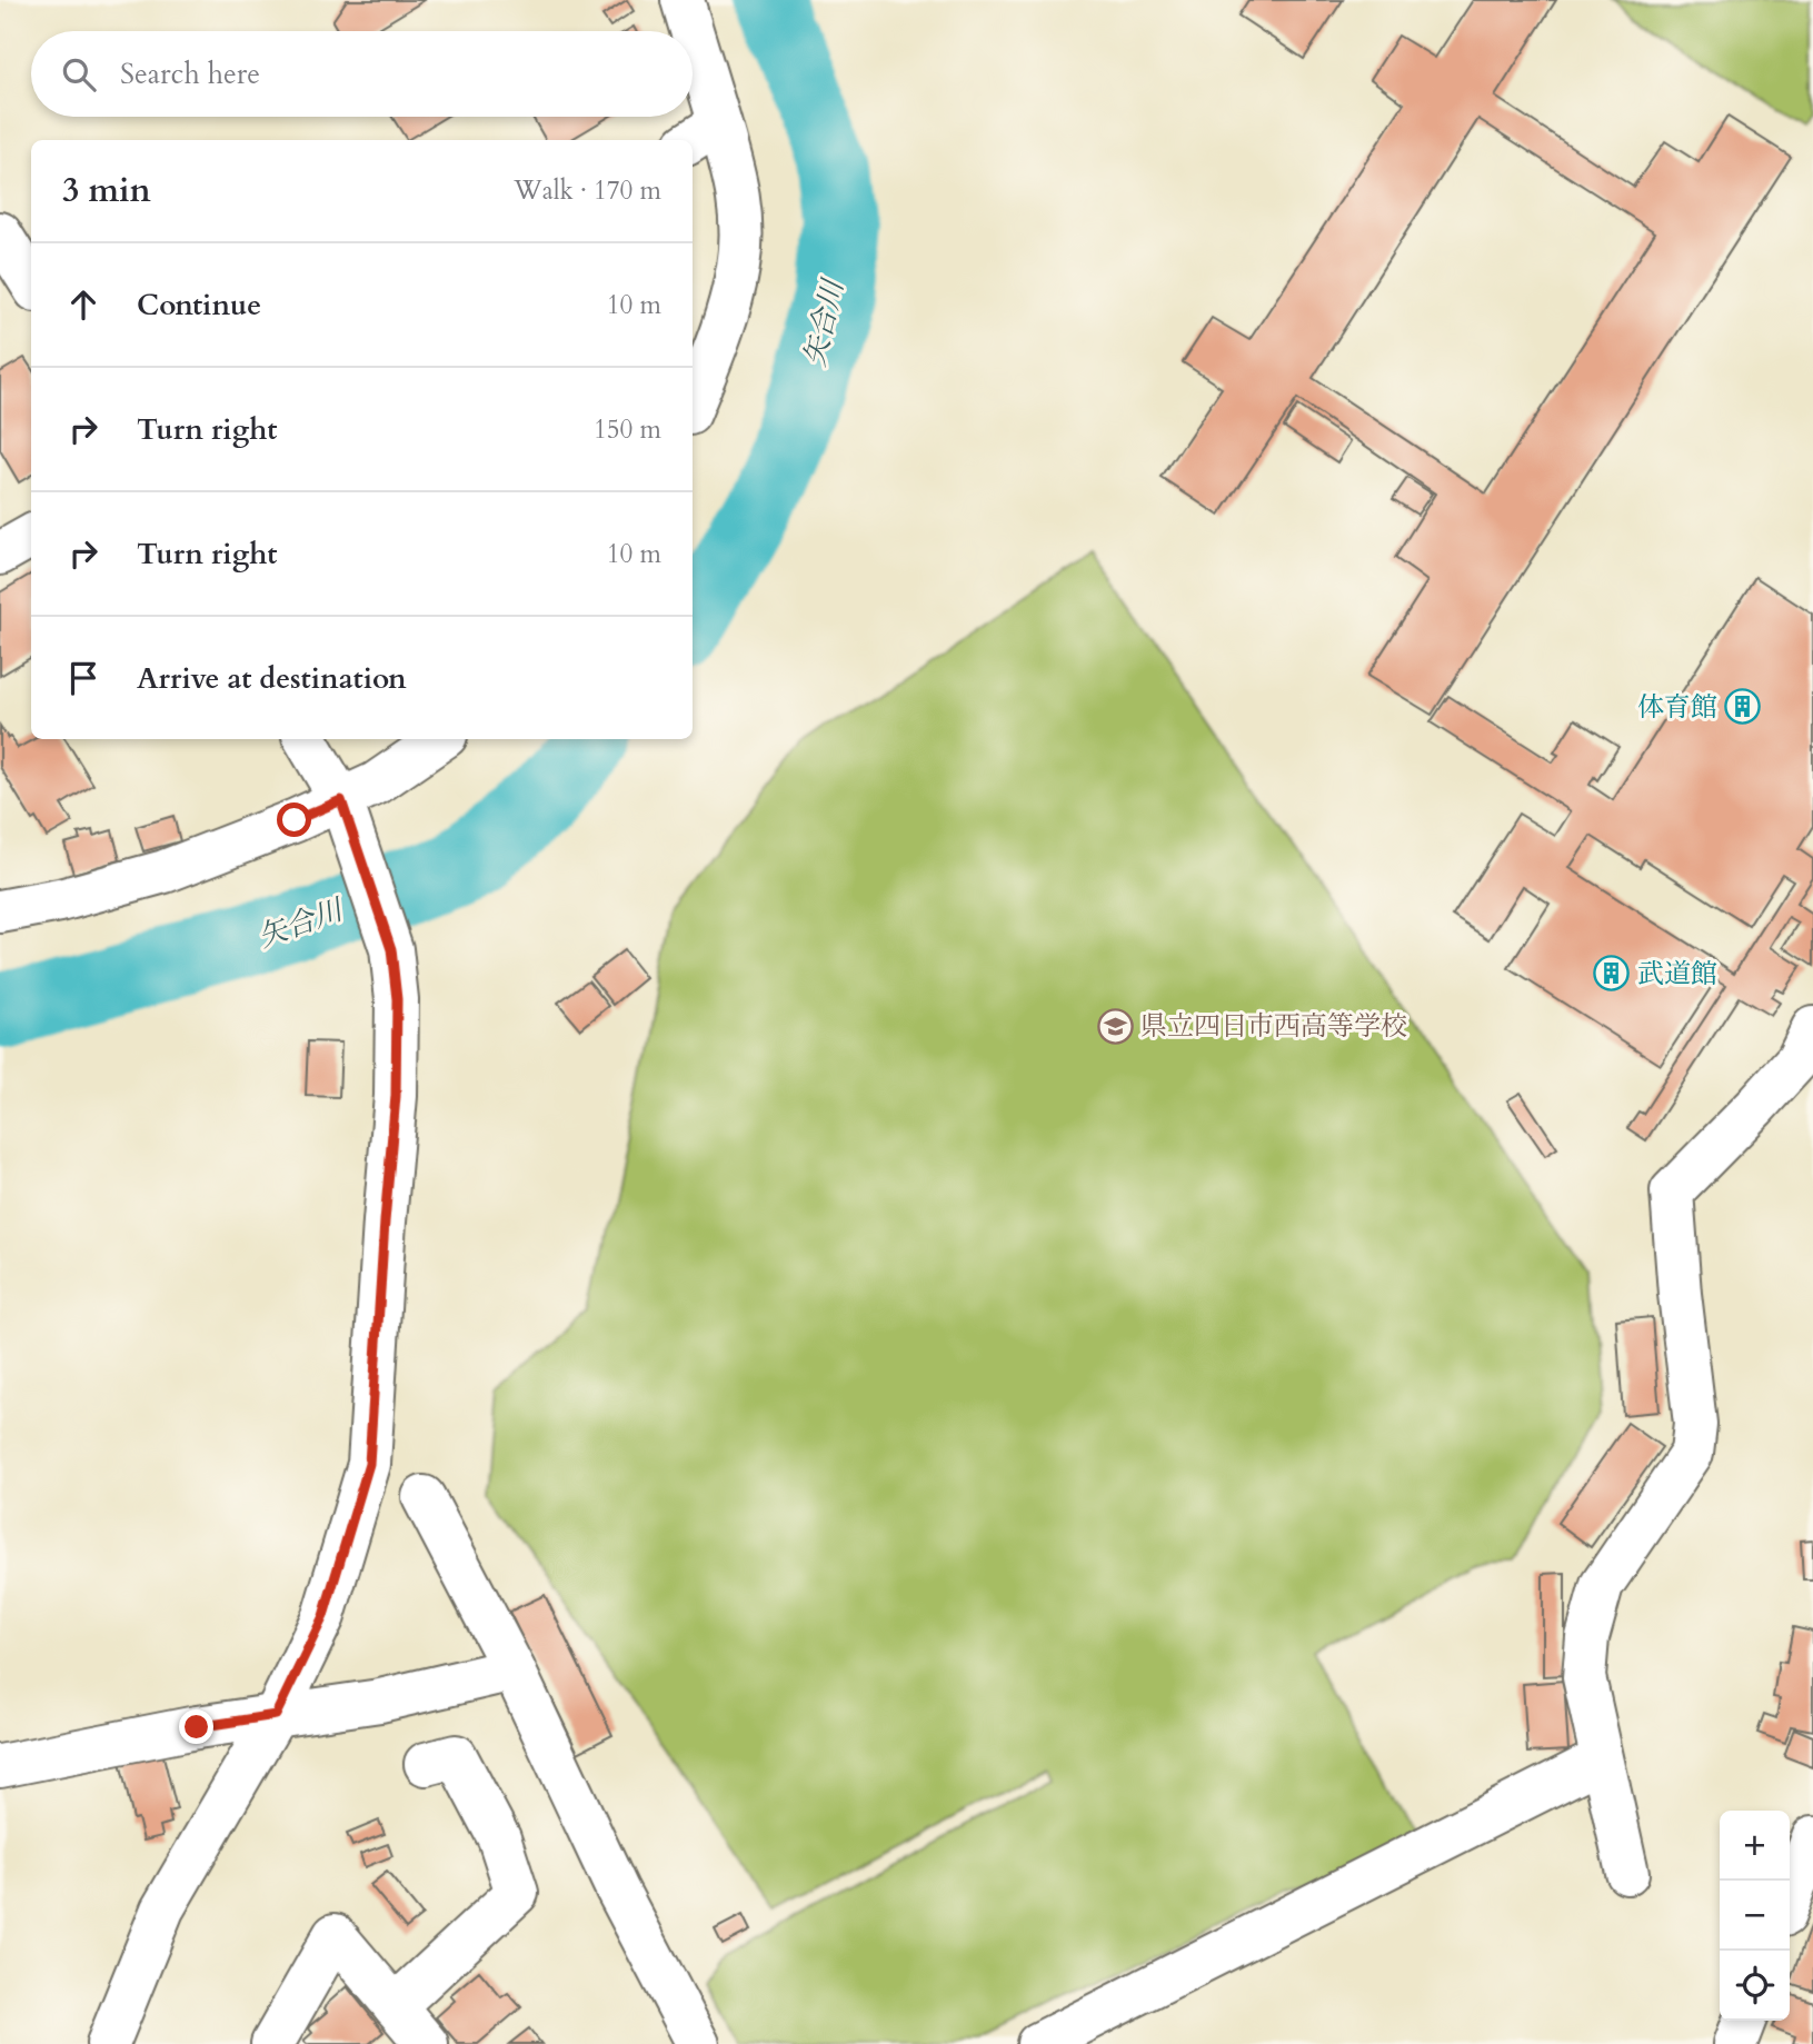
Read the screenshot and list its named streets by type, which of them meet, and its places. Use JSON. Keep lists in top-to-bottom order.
{
  "water": ["矢合川"],
  "places": {
    "building": ["体育館", "武道館"],
    "school or university": ["県立四日市西高等学校"]
  },
  "page": {
    "search": "Search here",
    "heading": ["3 min", "Walk · 170 m"],
    "list": [
      ["Continue", "10 m"],
      ["Turn right", "150 m"],
      ["Turn right", "10 m"],
      "Arrive at destination"
    ],
    "map_buttons": ["+", "−"]
  }
}
